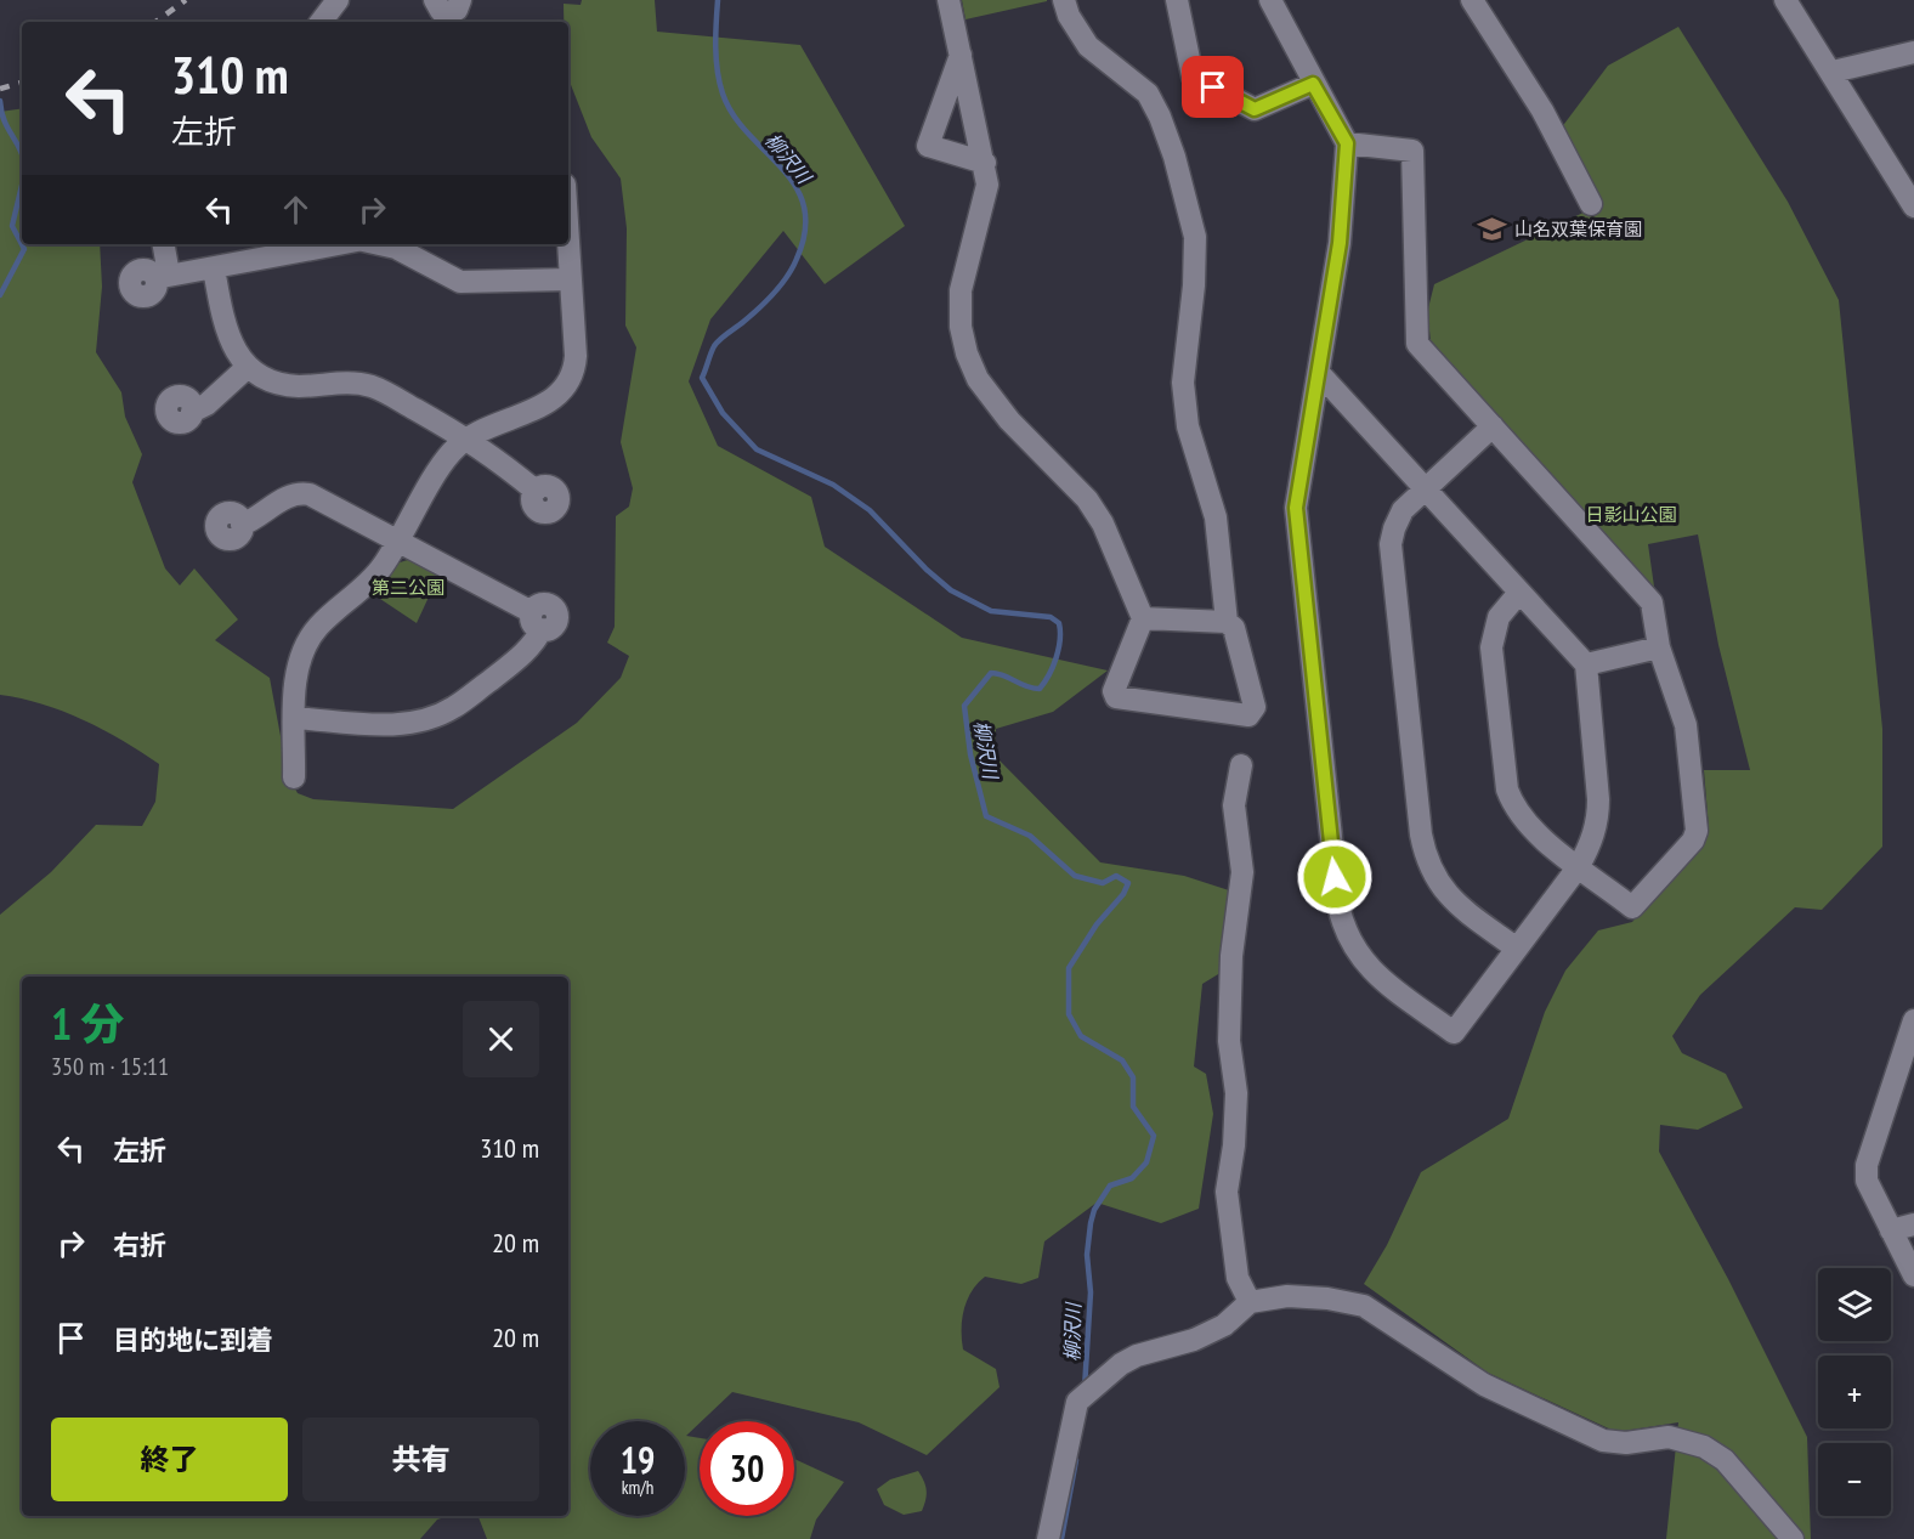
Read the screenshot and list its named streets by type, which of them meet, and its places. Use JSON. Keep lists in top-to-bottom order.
{
  "water": ["柳沢川"],
  "parks": ["日影山公園", "第二公園"],
  "places": {
    "school or university": ["山名双葉保育園"]
  },
  "page": {
    "turn": ["310 m", "左折"],
    "heading": ["1 分", "350 m · 15:11"],
    "list": [
      {
        "name": "左折",
        "value": "310 m"
      },
      {
        "name": "右折",
        "value": "20 m"
      },
      {
        "name": "目的地に到着",
        "value": "20 m"
      }
    ],
    "map_buttons": ["+", "−"],
    "buttons": ["終了", "共有"],
    "speed": "19 km/h",
    "limit": "30"
  }
}
